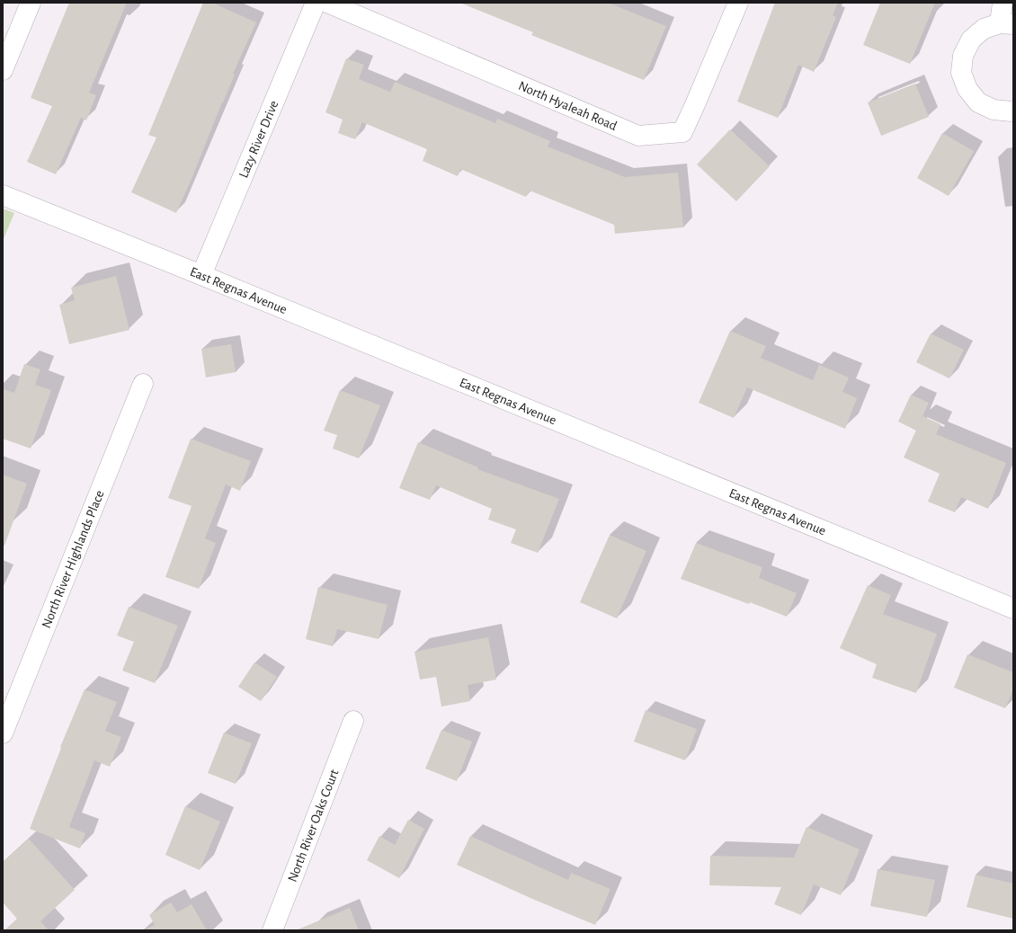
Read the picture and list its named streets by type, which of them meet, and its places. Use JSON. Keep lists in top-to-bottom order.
{
  "streets": {
    "street": [
      "North Hyaleah Road",
      "Lazy River Drive",
      "East Regnas Avenue",
      "North River Highlands Place",
      "North River Oaks Court"
    ]
  },
  "crossings": [
    ["Lazy River Drive", "East Regnas Avenue"]
  ]
}
